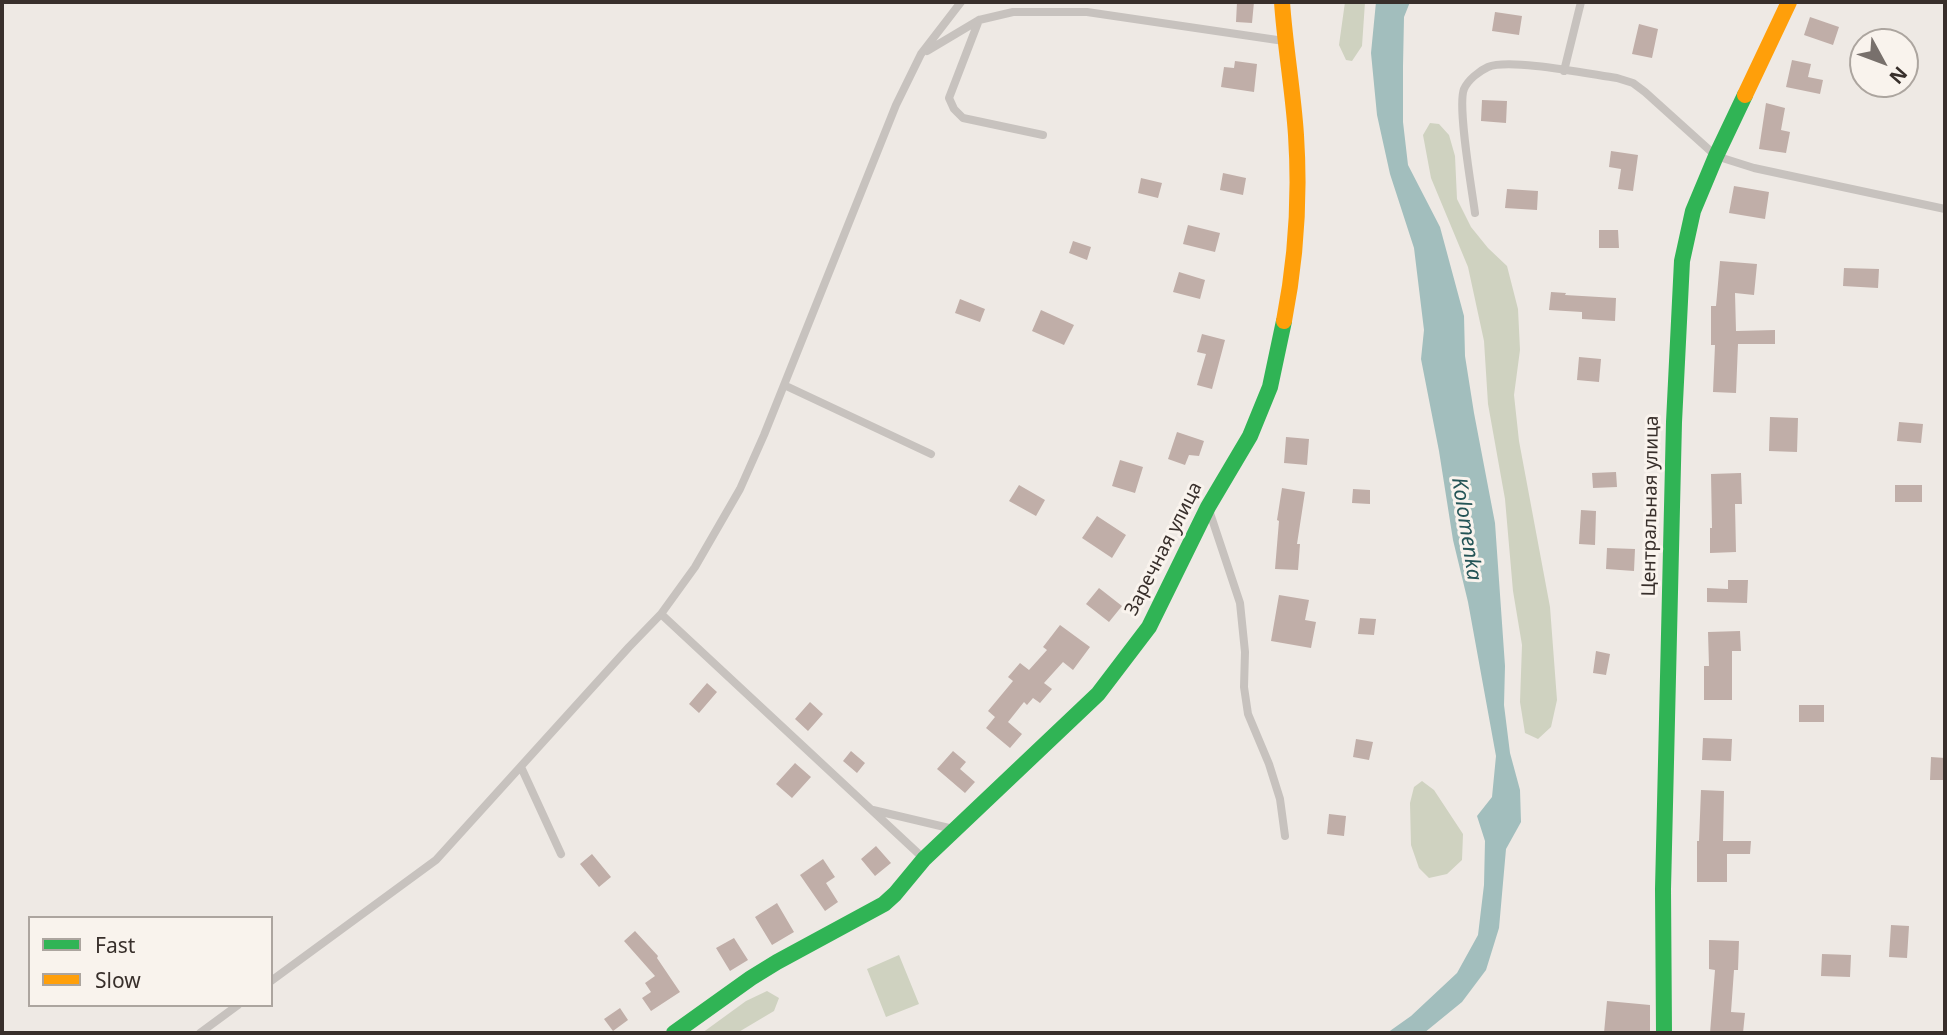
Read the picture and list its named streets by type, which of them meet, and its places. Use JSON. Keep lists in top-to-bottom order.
{
  "streets": {
    "street": ["Центральная улица", "Заречная улица"]
  },
  "water": ["Kolomenka"],
  "legend": ["Fast", "Slow"],
  "north": "bottom right"
}
